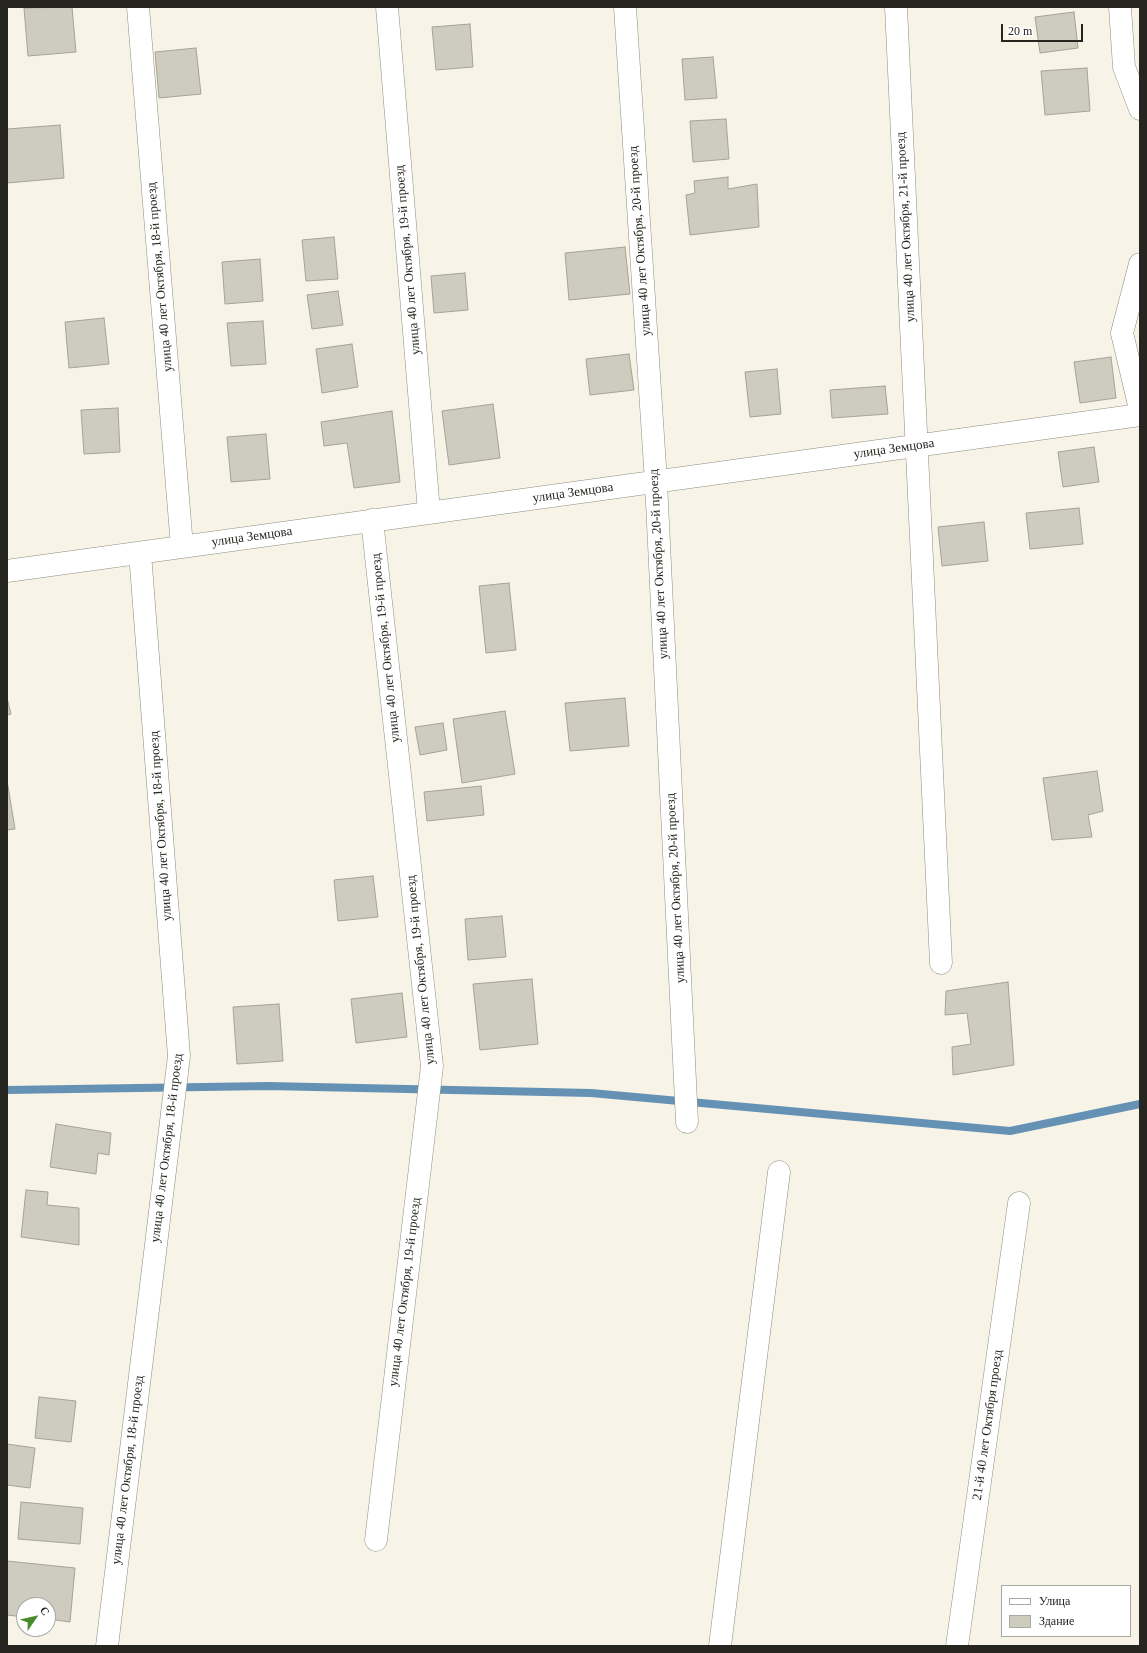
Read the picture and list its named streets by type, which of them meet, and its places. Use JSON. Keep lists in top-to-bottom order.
{
  "streets": {
    "street": [
      "улица 40 лет Октября, 21-й проезд",
      "улица 40 лет Октября, 20-й проезд",
      "улица 40 лет Октября, 19-й проезд",
      "улица 40 лет Октября, 18-й проезд",
      "улица Земцова",
      "21-й 40 лет Октября проезд"
    ]
  },
  "crossings": [
    ["улица 40 лет Октября, 21-й проезд", "улица Земцова"],
    ["улица 40 лет Октября, 20-й проезд", "улица Земцова"],
    ["улица 40 лет Октября, 19-й проезд", "улица Земцова"],
    ["улица 40 лет Октября, 18-й проезд", "улица Земцова"]
  ],
  "legend": ["Улица", "Здание"],
  "scale_bar": "20 m",
  "north": "top right"
}
